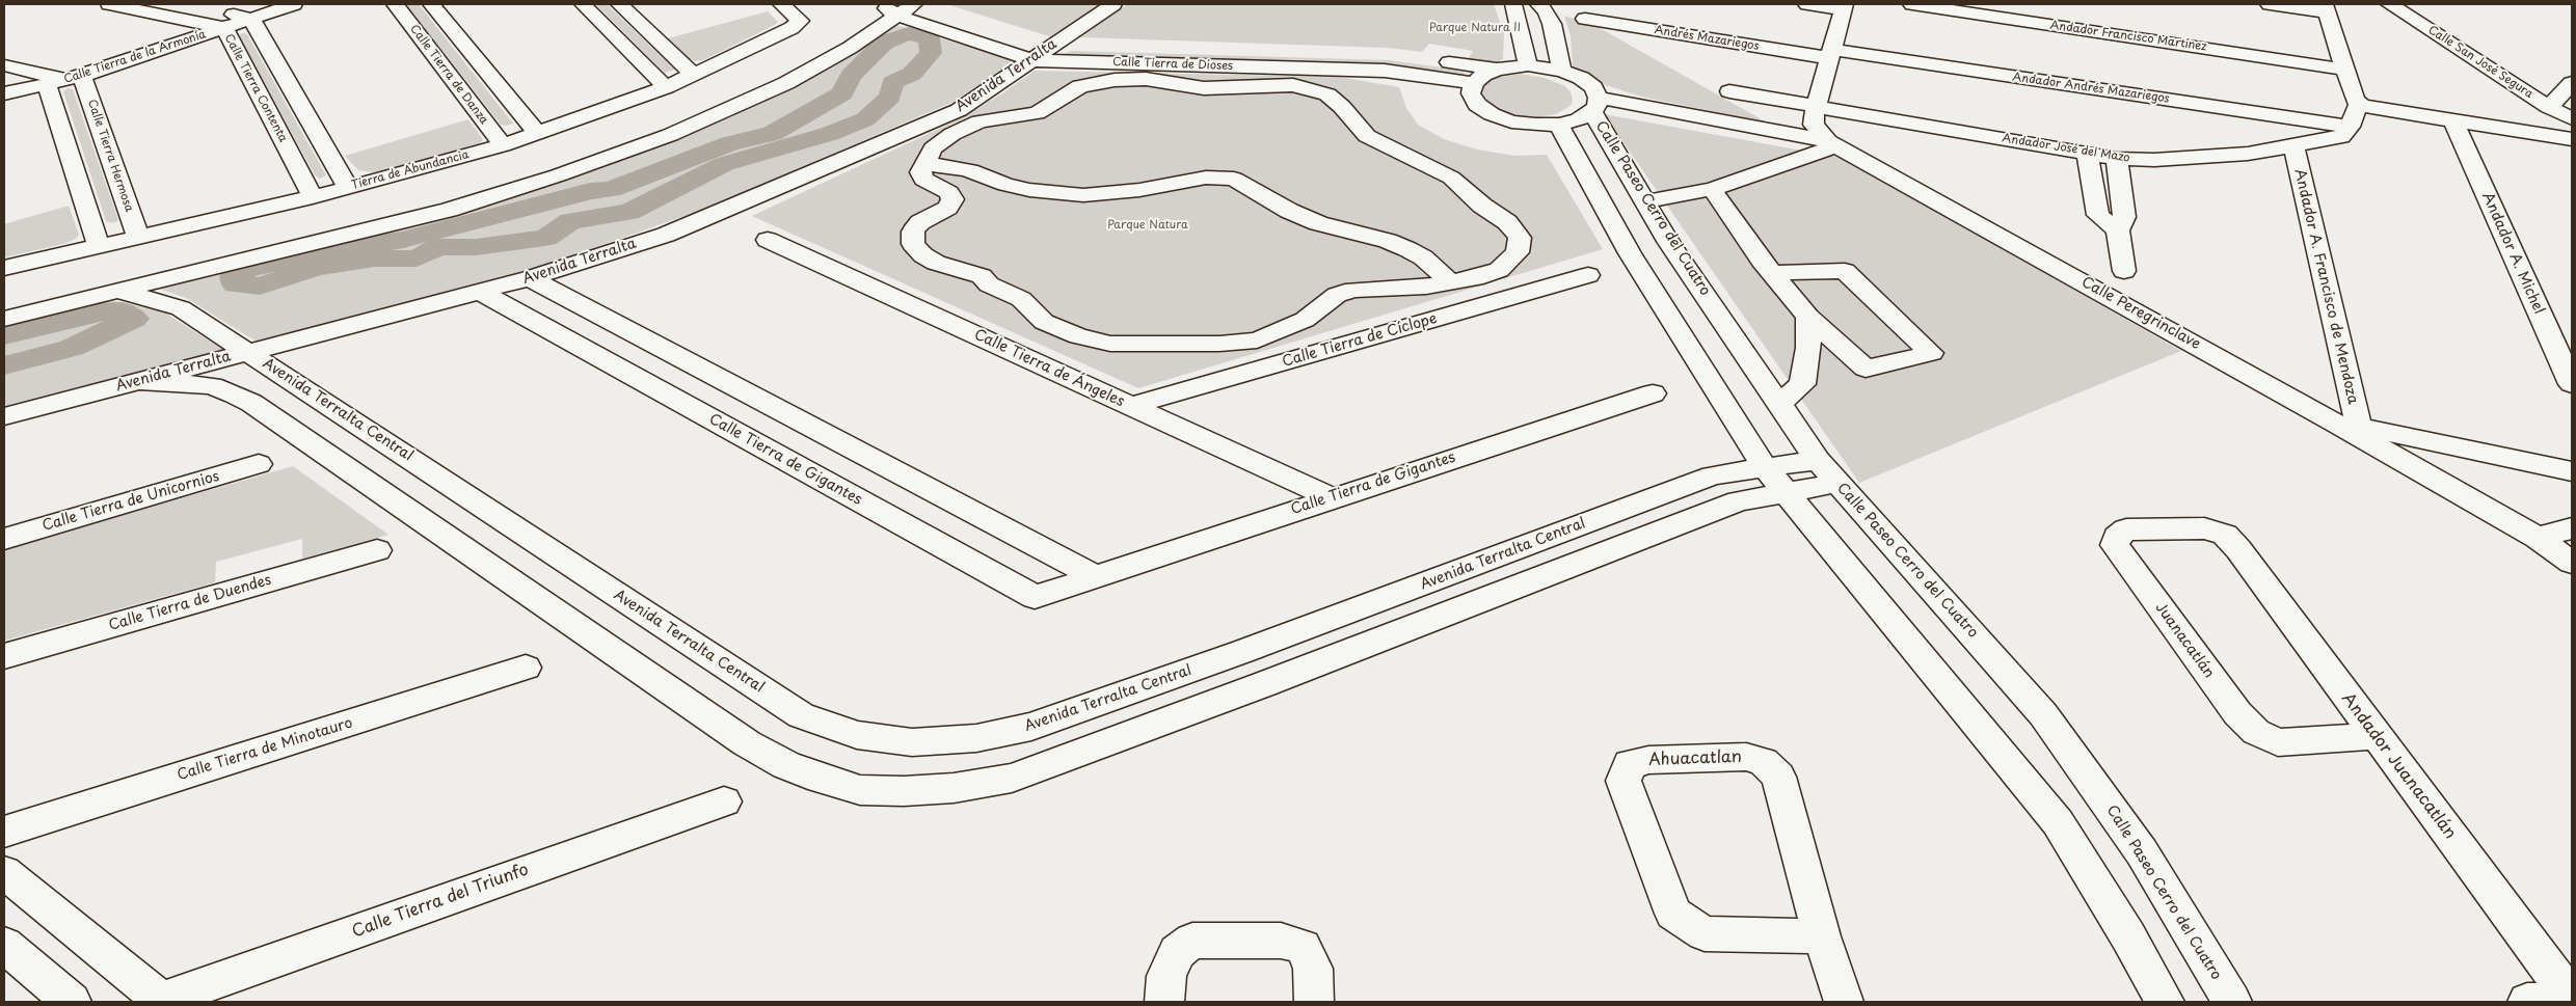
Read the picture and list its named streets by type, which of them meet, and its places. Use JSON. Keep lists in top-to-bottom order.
{
  "streets": {
    "street": [
      "Andador Francisco Martínez",
      "Andrés Mazariegos",
      "Calle Tierra de la Armonía",
      "Calle San José Segura",
      "Calle Tierra de Dioses",
      "Calle Tierra de Danza",
      "Avenida Terralta",
      "Calle Tierra Contenta",
      "Andador Andrés Mazariegos",
      "Andador José del Mazo",
      "Calle Tierra Hermosa",
      "Tierra de Abundancia",
      "Calle Paseo Cerro del Cuatro",
      "Andador A. Michel",
      "Andador A. Francisco de Mendoza",
      "Calle Peregrinclave",
      "Calle Tierra de Cíclope",
      "Calle Tierra de Ángeles",
      "Avenida Terralta Central",
      "Calle Tierra de Gigantes",
      "Calle Tierra de Unicornios",
      "Calle Tierra de Duendes",
      "Juanacatlán",
      "Calle Tierra de Minotauro",
      "Ahuacatlan",
      "Andador Juanacatlán",
      "Calle Tierra del Triunfo"
    ]
  },
  "crossings": [
    ["Andrés Mazariegos", "Andador Andrés Mazariegos"],
    ["Andrés Mazariegos", "Calle Peregrinclave"],
    ["Calle Tierra de la Armonía", "Calle Tierra Contenta"],
    ["Calle Tierra de la Armonía", "Calle Tierra Hermosa"],
    ["Calle Tierra de Dioses", "Avenida Terralta"],
    ["Calle Tierra de Dioses", "Calle Paseo Cerro del Cuatro"],
    ["Calle Tierra de Danza", "Tierra de Abundancia"],
    ["Avenida Terralta", "Avenida Terralta Central"],
    ["Avenida Terralta", "Calle Tierra de Gigantes"],
    ["Calle Tierra Contenta", "Tierra de Abundancia"],
    ["Andador Andrés Mazariegos", "Andador José del Mazo"],
    ["Andador Andrés Mazariegos", "Calle Peregrinclave"],
    ["Andador José del Mazo", "Andador A. Francisco de Mendoza"],
    ["Andador José del Mazo", "Calle Peregrinclave"],
    ["Calle Tierra Hermosa", "Tierra de Abundancia"],
    ["Calle Paseo Cerro del Cuatro", "Avenida Terralta Central"],
    ["Andador A. Francisco de Mendoza", "Calle Peregrinclave"],
    ["Calle Tierra de Cíclope", "Calle Tierra de Ángeles"],
    ["Calle Tierra de Ángeles", "Calle Tierra de Gigantes"],
    ["Juanacatlán", "Andador Juanacatlán"]
  ],
  "parks": ["Parque Natura II", "Parque Natura"]
}
